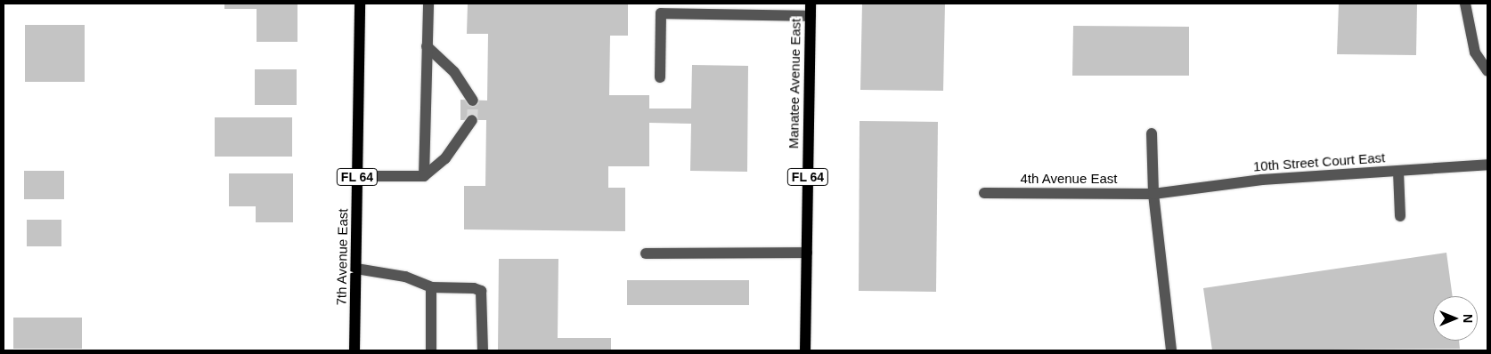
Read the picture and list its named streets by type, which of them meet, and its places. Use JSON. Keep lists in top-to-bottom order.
{
  "streets": {
    "main road": ["Manatee Avenue East", "FL 64", "7th Avenue East"],
    "street": ["10th Street Court East", "4th Avenue East"]
  },
  "crossings": [
    ["10th Street Court East", "4th Avenue East"]
  ],
  "north": "right"
}
